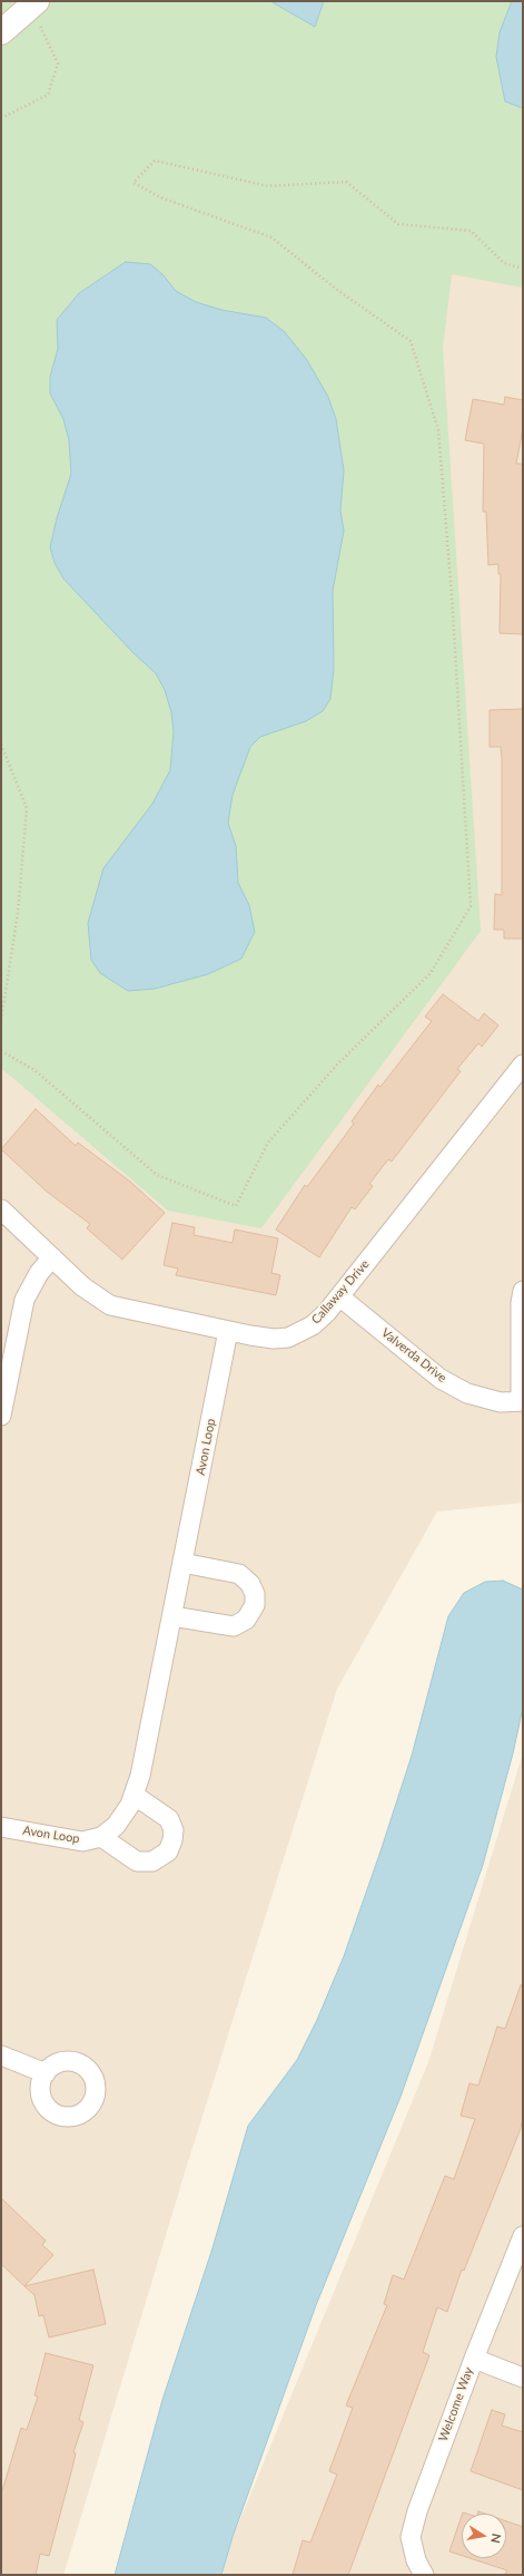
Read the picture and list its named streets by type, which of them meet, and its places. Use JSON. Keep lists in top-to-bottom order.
{
  "streets": {
    "street": [
      "Callaway Drive",
      "Valverda Drive",
      "Avon Loop",
      "Welcome Way"
    ]
  },
  "crossings": [
    ["Callaway Drive", "Valverda Drive"],
    ["Callaway Drive", "Avon Loop"]
  ],
  "north": "right"
}
